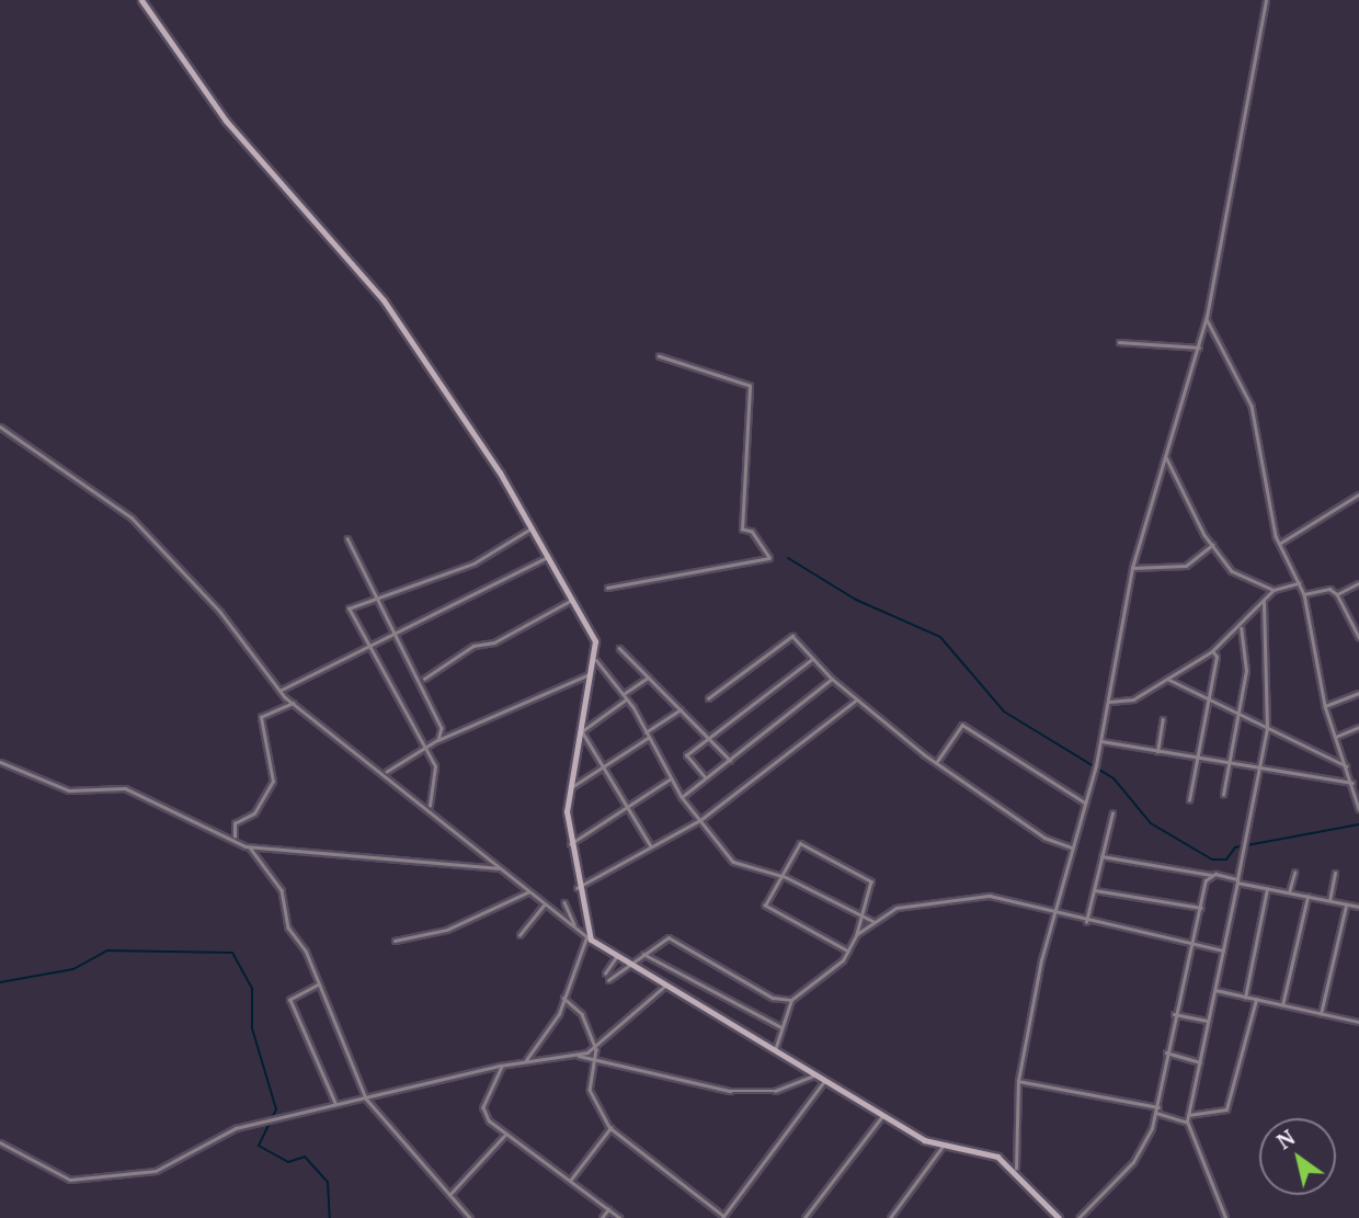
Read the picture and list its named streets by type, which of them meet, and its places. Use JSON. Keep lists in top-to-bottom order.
{
  "north": "top left"
}
